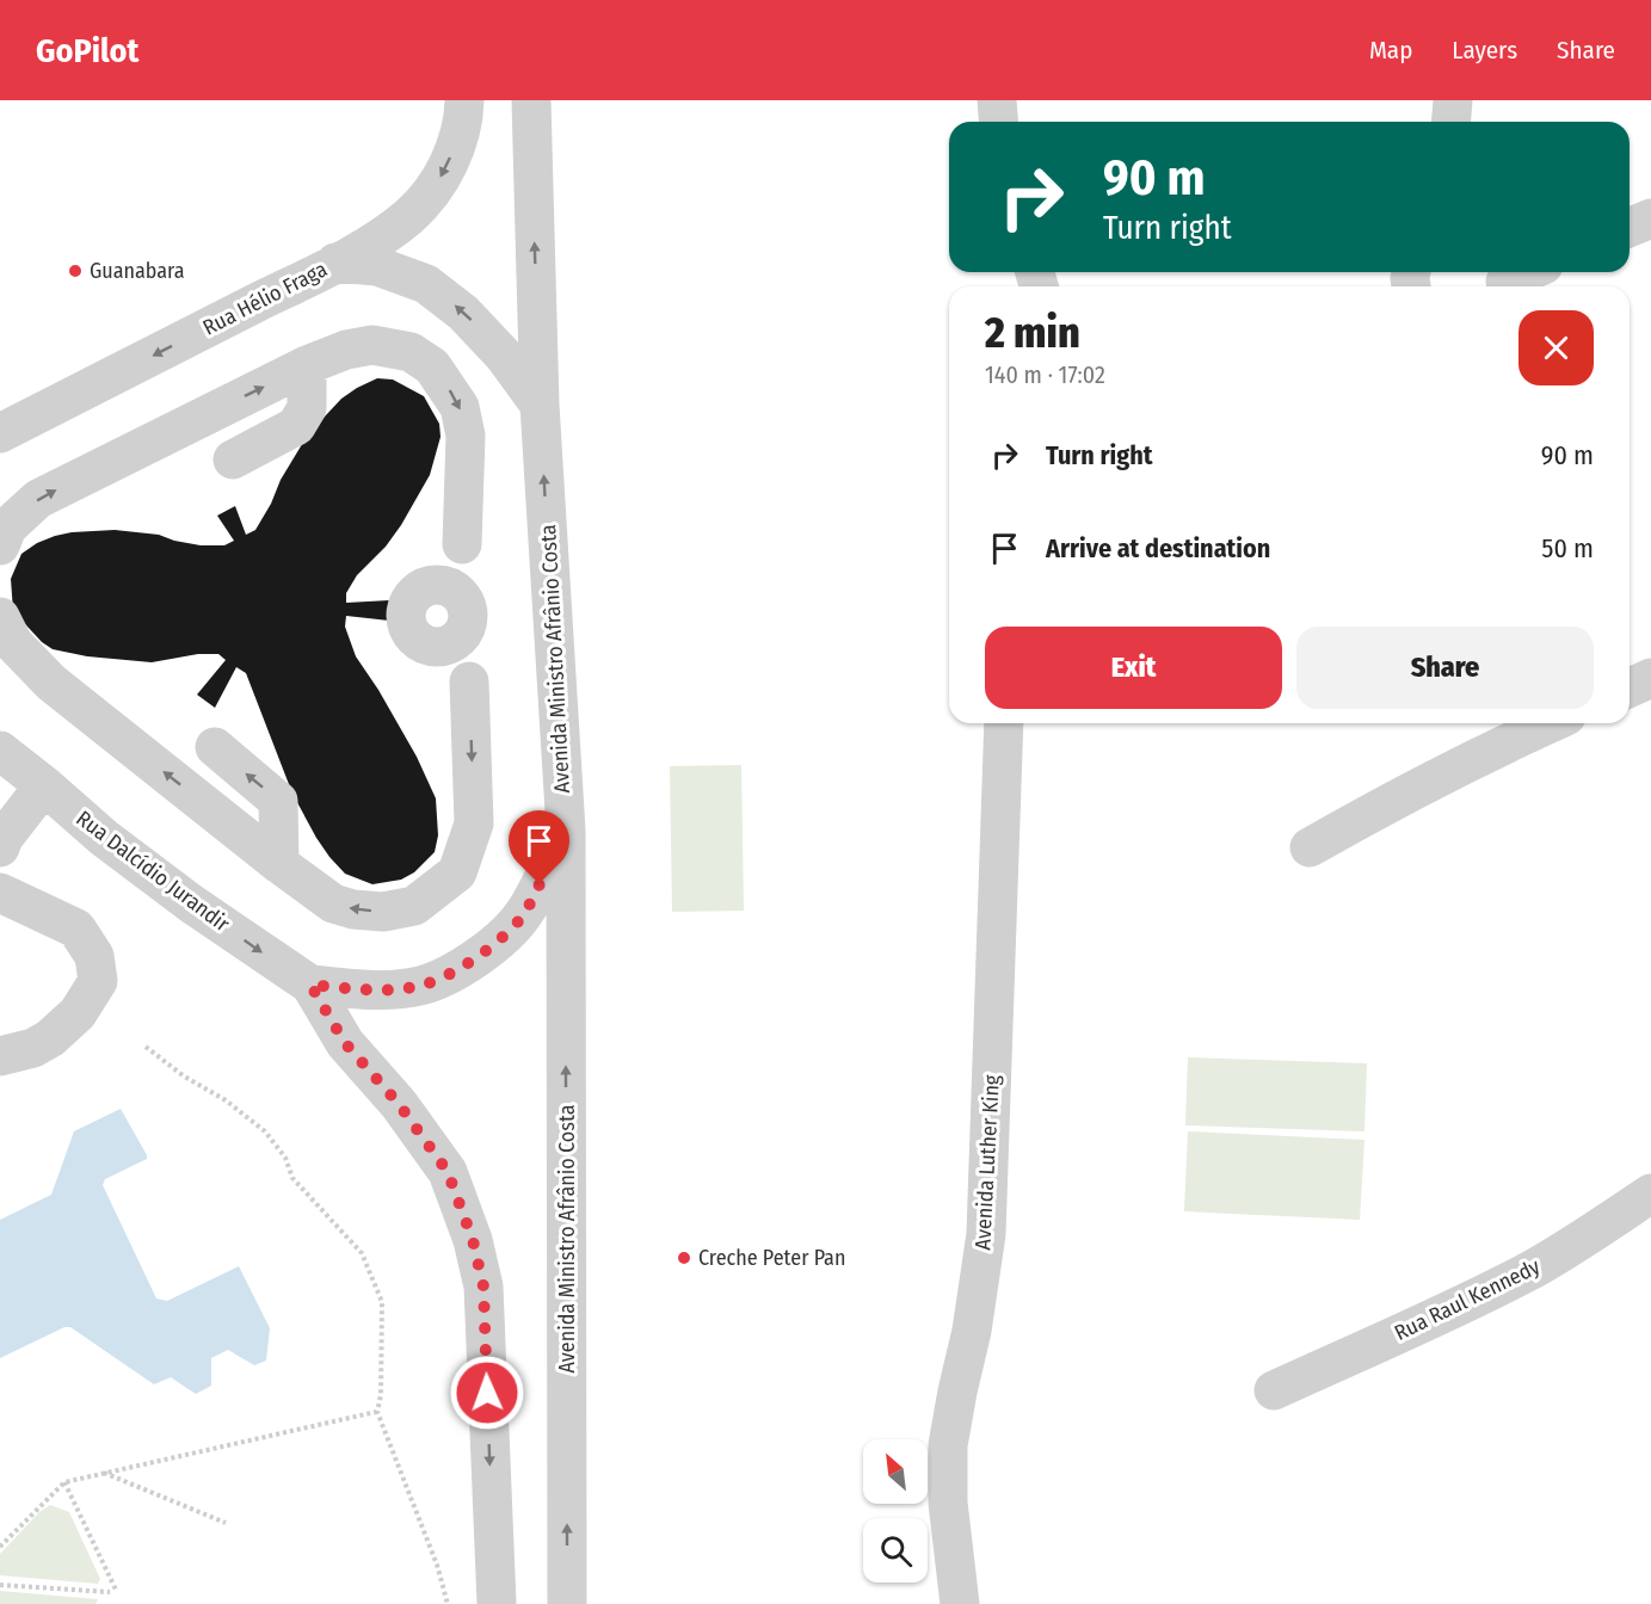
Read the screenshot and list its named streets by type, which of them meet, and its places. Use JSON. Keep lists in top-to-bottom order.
{
  "streets": {
    "street": [
      "Rua Hélio Fraga",
      "Avenida Ministro Afrânio Costa",
      "Rua Dalcídio Jurandir",
      "Avenida Luther King",
      "Rua Raul Kennedy"
    ]
  },
  "crossings": [
    ["Rua Hélio Fraga", "Avenida Ministro Afrânio Costa"]
  ],
  "one_way": ["Rua Hélio Fraga"],
  "places": ["Guanabara", "Creche Peter Pan"],
  "north": "top left",
  "page": {
    "header": "GoPilot",
    "nav": ["Map", "Layers", "Share"],
    "turn": ["90 m", "Turn right"],
    "heading": ["2 min", "140 m · 17:02"],
    "list": [
      {
        "name": "Turn right",
        "value": "90 m"
      },
      {
        "name": "Arrive at destination",
        "value": "50 m"
      }
    ],
    "buttons": ["Exit", "Share"]
  }
}
